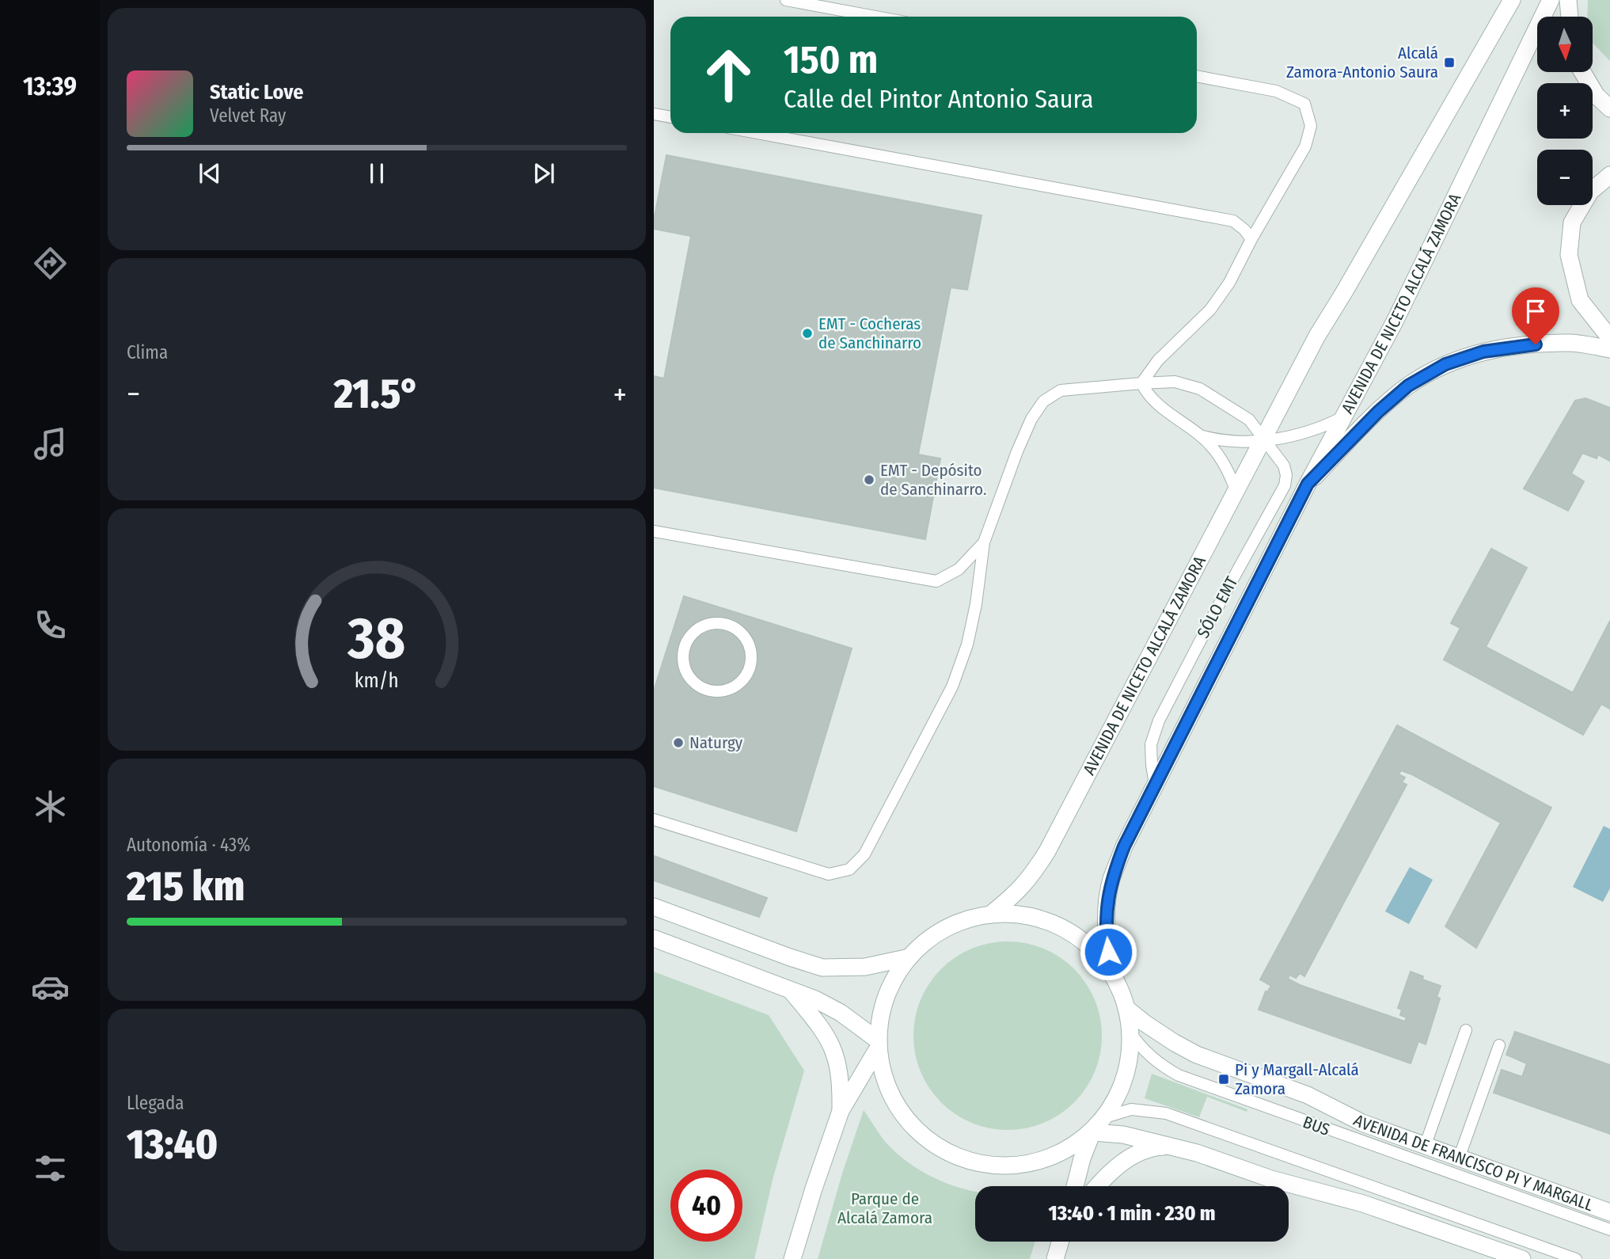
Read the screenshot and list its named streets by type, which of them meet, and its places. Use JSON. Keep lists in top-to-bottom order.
{
  "streets": {
    "street": ["AVENIDA DE NICETO ALCALÁ ZAMORA", "AVENIDA DE FRANCISCO PI Y MARGALL"],
    "lane": ["SÓLO EMT", "BUS"]
  },
  "crossings": [
    ["AVENIDA DE NICETO ALCALÁ ZAMORA", "SÓLO EMT"]
  ],
  "parks": ["Parque de Alcalá Zamora"],
  "places": {
    "transit": ["Alcalá Zamora-Antonio Saura", "Pi y Margall-Alcalá Zamora"],
    "other": ["EMT - Cocheras de Sanchinarro", "EMT - Depósito de Sanchinarro.", "Naturgy"]
  },
  "north": "bottom",
  "page": {
    "tabs": "13:39",
    "map_buttons": ["+", "−"],
    "turn": ["150 m", "Calle del Pintor Antonio Saura"],
    "song": ["Static Love", "Velvet Ray"],
    "tile": [
      "Clima",
      ["Autonomía · 43%", "215 km"],
      ["Llegada", "13:40"]
    ],
    "heat": ["−", "21.5°", "+"],
    "limit": "40",
    "trip": "13:40 · 1 min · 230 m",
    "gauge": ["38", "km/h"]
  }
}
